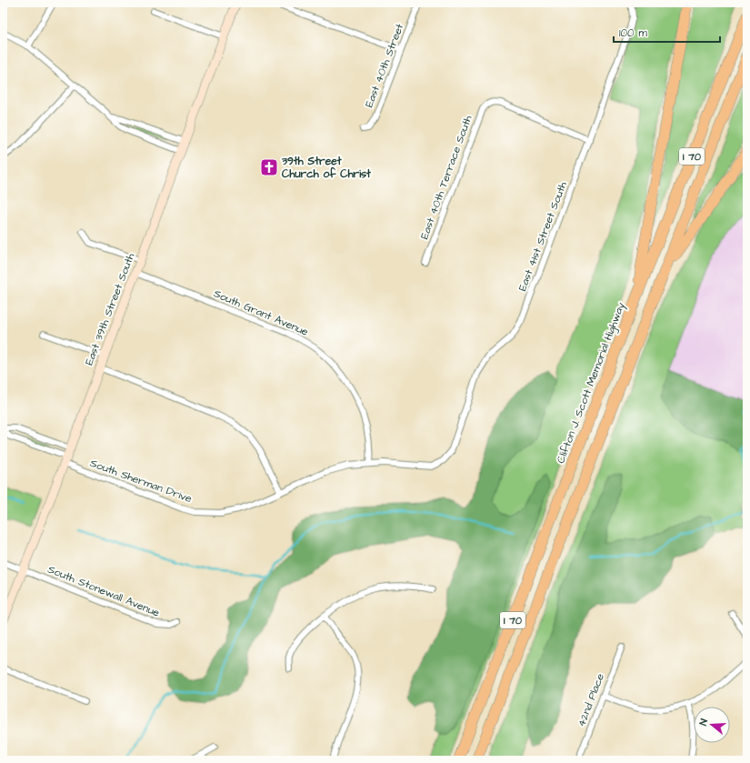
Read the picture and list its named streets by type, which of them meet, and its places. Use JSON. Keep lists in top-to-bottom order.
{
  "streets": {
    "highway": ["I 70", "Clifton J. Scott Memorial Highway"],
    "main road": ["East 39th Street South"],
    "street": [
      "East 40th Street",
      "East 40th Terrace South",
      "East 41st Street South",
      "South Grant Avenue",
      "South Sherman Drive",
      "South Stonewall Avenue",
      "42nd Place"
    ]
  },
  "crossings": [
    ["East 40th Terrace South", "East 41st Street South"],
    ["East 41st Street South", "South Sherman Drive"],
    ["East 39th Street South", "South Grant Avenue"],
    ["East 39th Street South", "South Sherman Drive"],
    ["East 39th Street South", "South Stonewall Avenue"],
    ["South Grant Avenue", "South Sherman Drive"]
  ],
  "places": {
    "church": ["39th Street Church of Christ"]
  },
  "scale_bar": "100 m",
  "north": "left"
}
